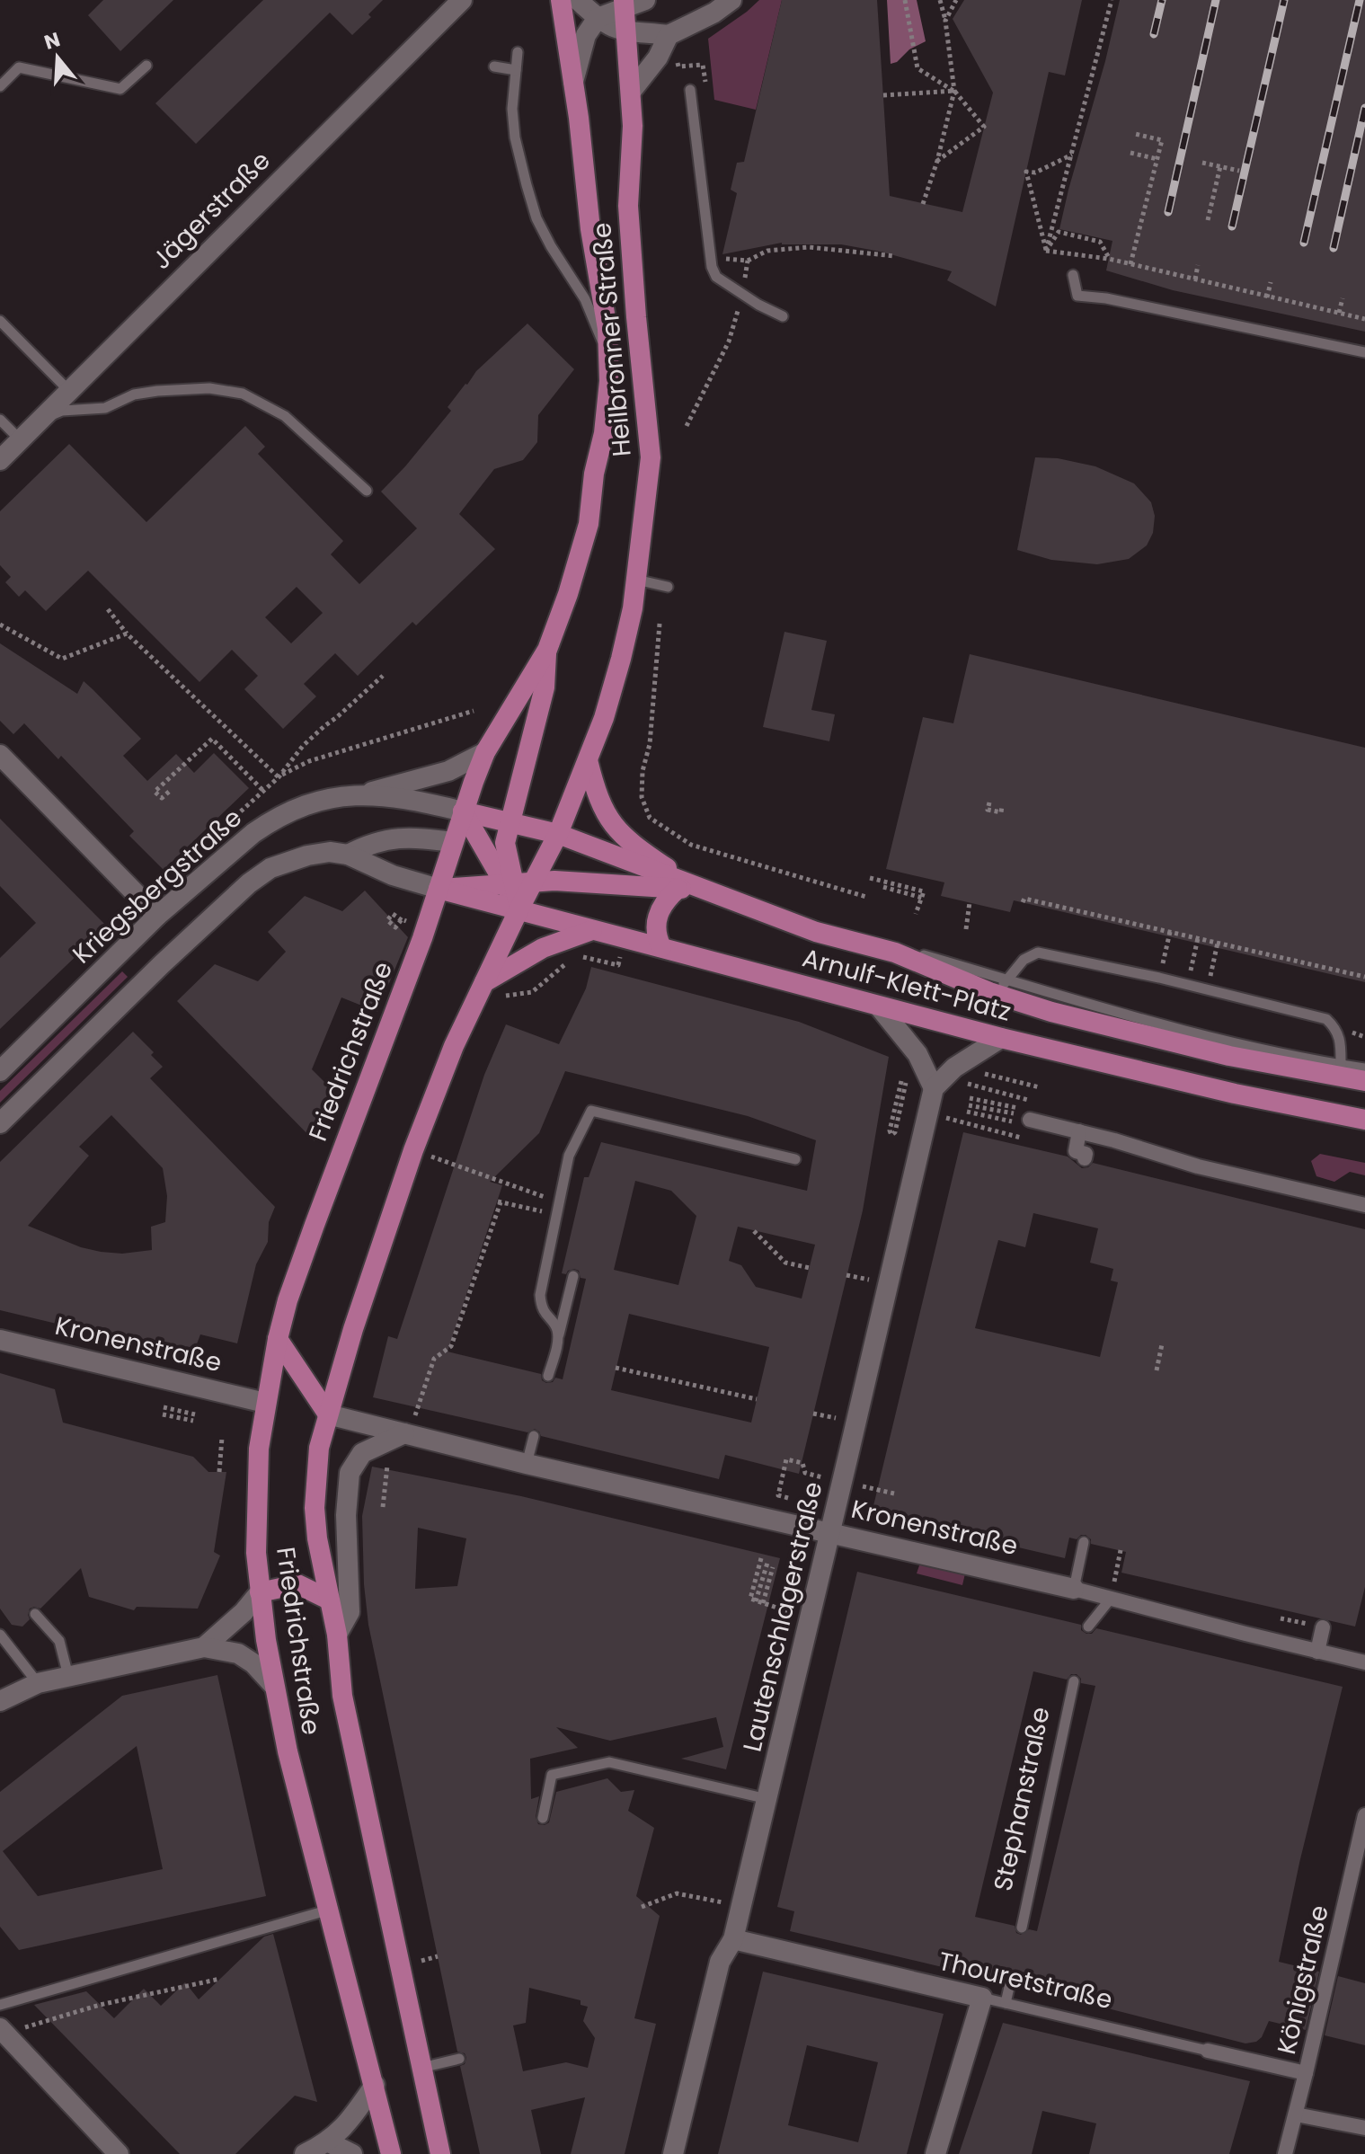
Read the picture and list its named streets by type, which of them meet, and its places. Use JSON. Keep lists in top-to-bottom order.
{
  "streets": {
    "main road": ["Heilbronner Straße", "Arnulf-Klett-Platz", "Friedrichstraße"],
    "street": [
      "Jägerstraße",
      "Kriegsbergstraße",
      "Kronenstraße",
      "Lautenschlagerstraße",
      "Königstraße",
      "Thouretstraße"
    ],
    "lane": ["Stephanstraße"]
  },
  "crossings": [
    ["Heilbronner Straße", "Kriegsbergstraße"],
    ["Heilbronner Straße", "Arnulf-Klett-Platz"],
    ["Heilbronner Straße", "Friedrichstraße"],
    ["Kriegsbergstraße", "Arnulf-Klett-Platz"],
    ["Kriegsbergstraße", "Friedrichstraße"],
    ["Arnulf-Klett-Platz", "Friedrichstraße"],
    ["Friedrichstraße", "Kronenstraße"],
    ["Kronenstraße", "Lautenschlagerstraße"],
    ["Lautenschlagerstraße", "Thouretstraße"],
    ["Königstraße", "Thouretstraße"]
  ],
  "north": "top"
}
